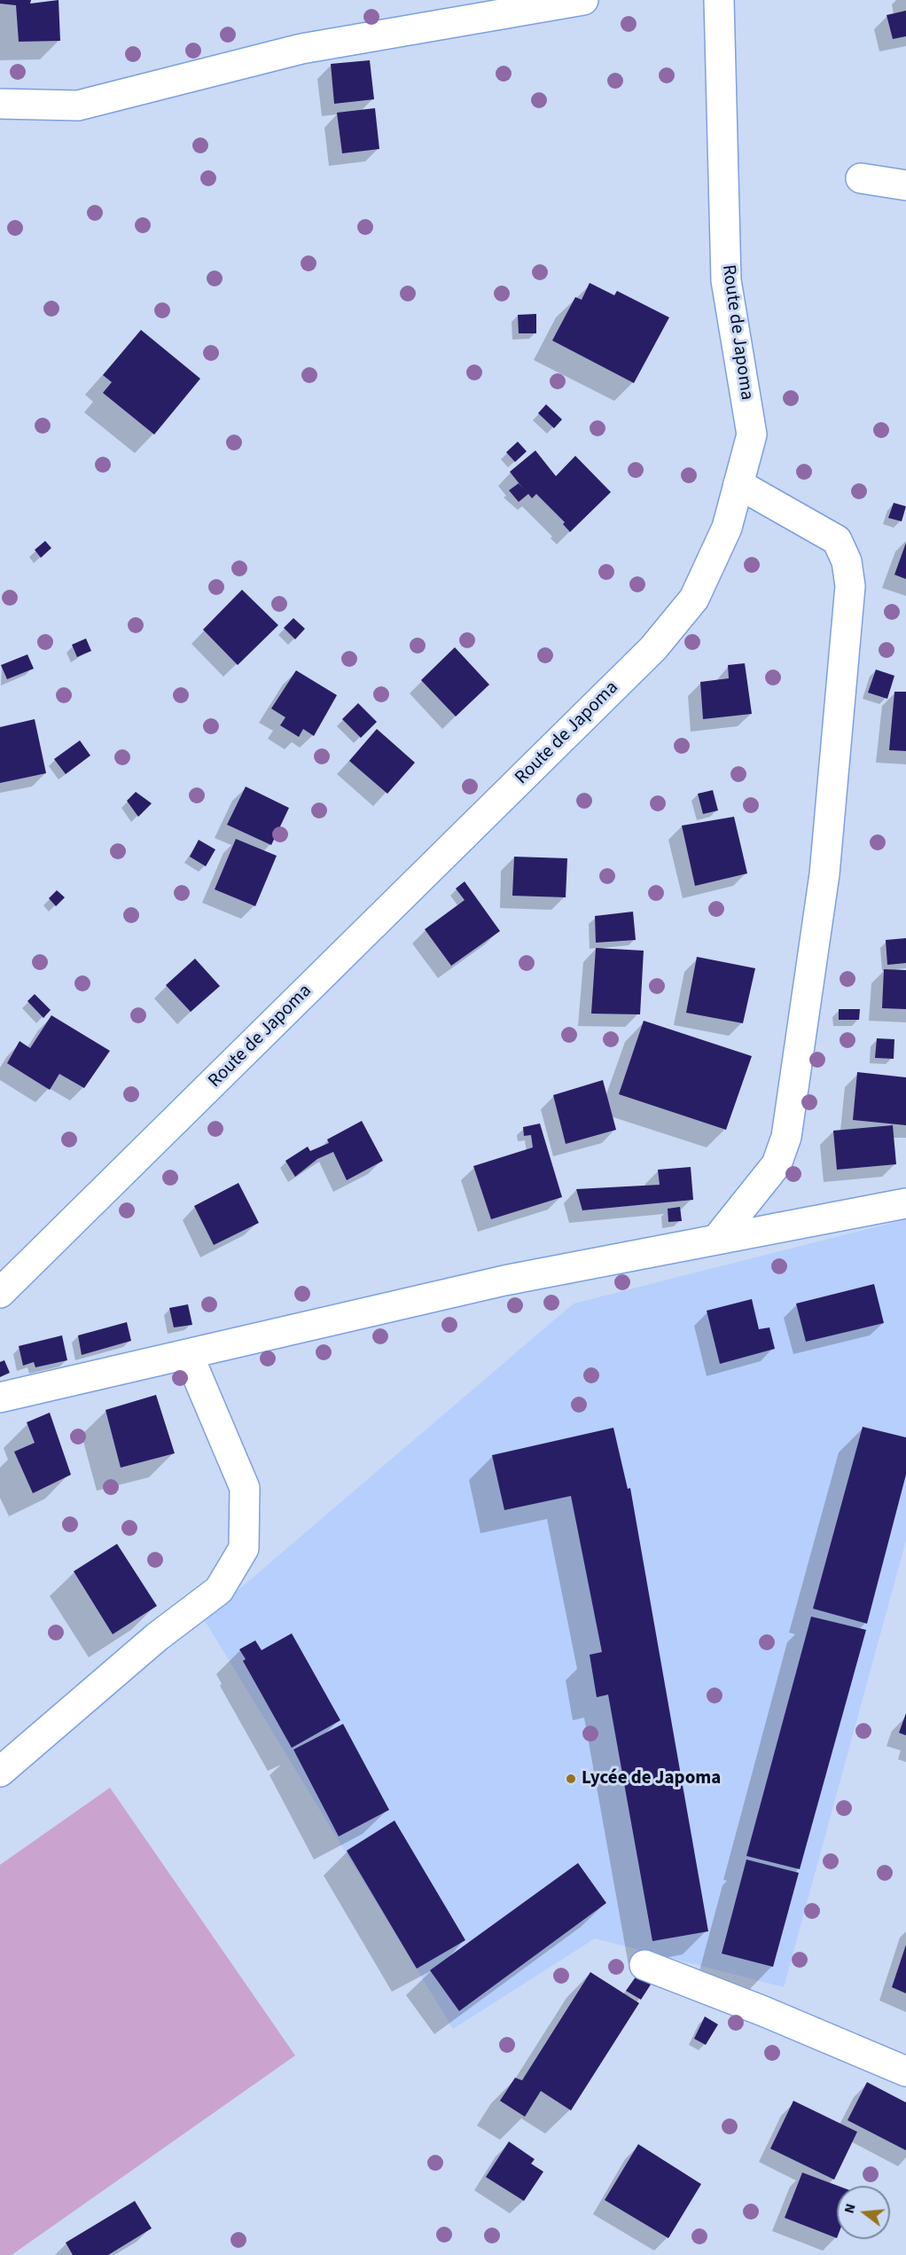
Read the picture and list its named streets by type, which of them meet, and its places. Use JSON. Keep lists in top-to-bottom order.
{
  "streets": {
    "street": ["Route de Japoma"]
  },
  "places": ["Lycée de Japoma"],
  "north": "left"
}
